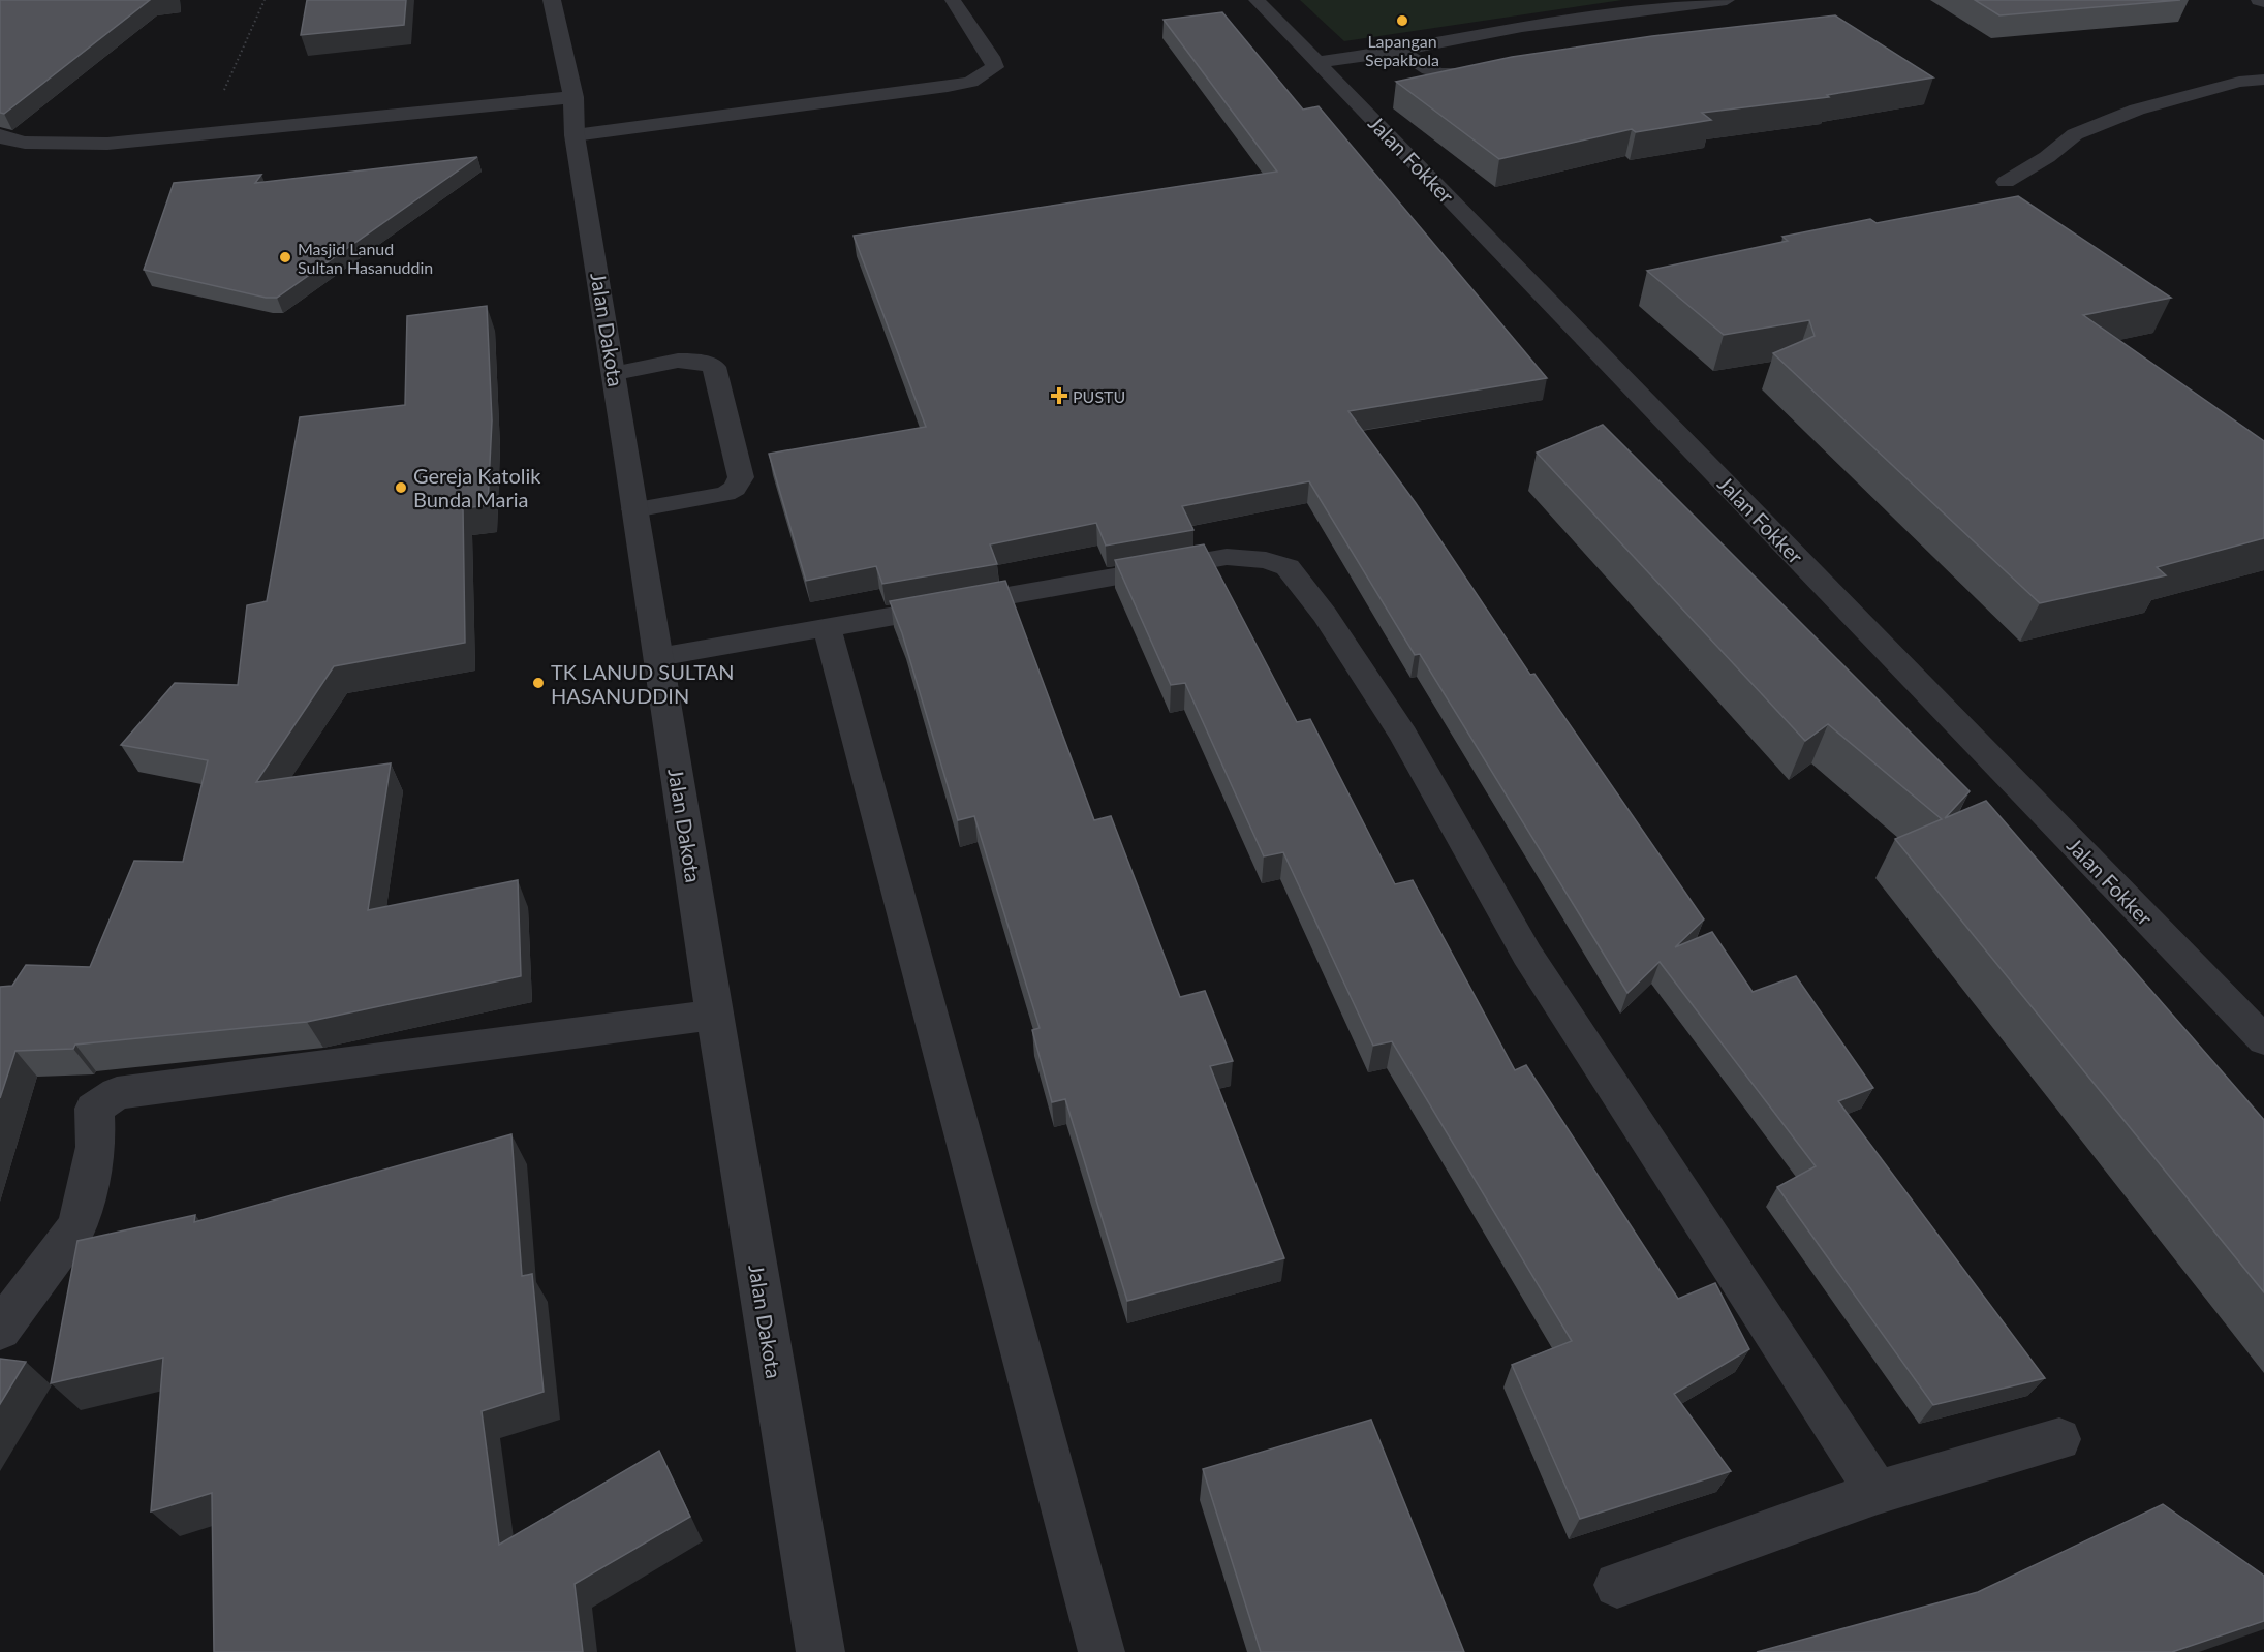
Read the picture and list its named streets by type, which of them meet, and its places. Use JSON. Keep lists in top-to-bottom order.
{
  "streets": {
    "street": ["Jalan Dakota"],
    "lane": ["Jalan Fokker"]
  },
  "places": {
    "other": [
      "Lapangan Sepakbola",
      "Masjid Lanud Sultan Hasanuddin",
      "Gereja Katolik Bunda Maria",
      "TK LANUD SULTAN HASANUDDIN"
    ],
    "health": ["PUSTU"]
  }
}
